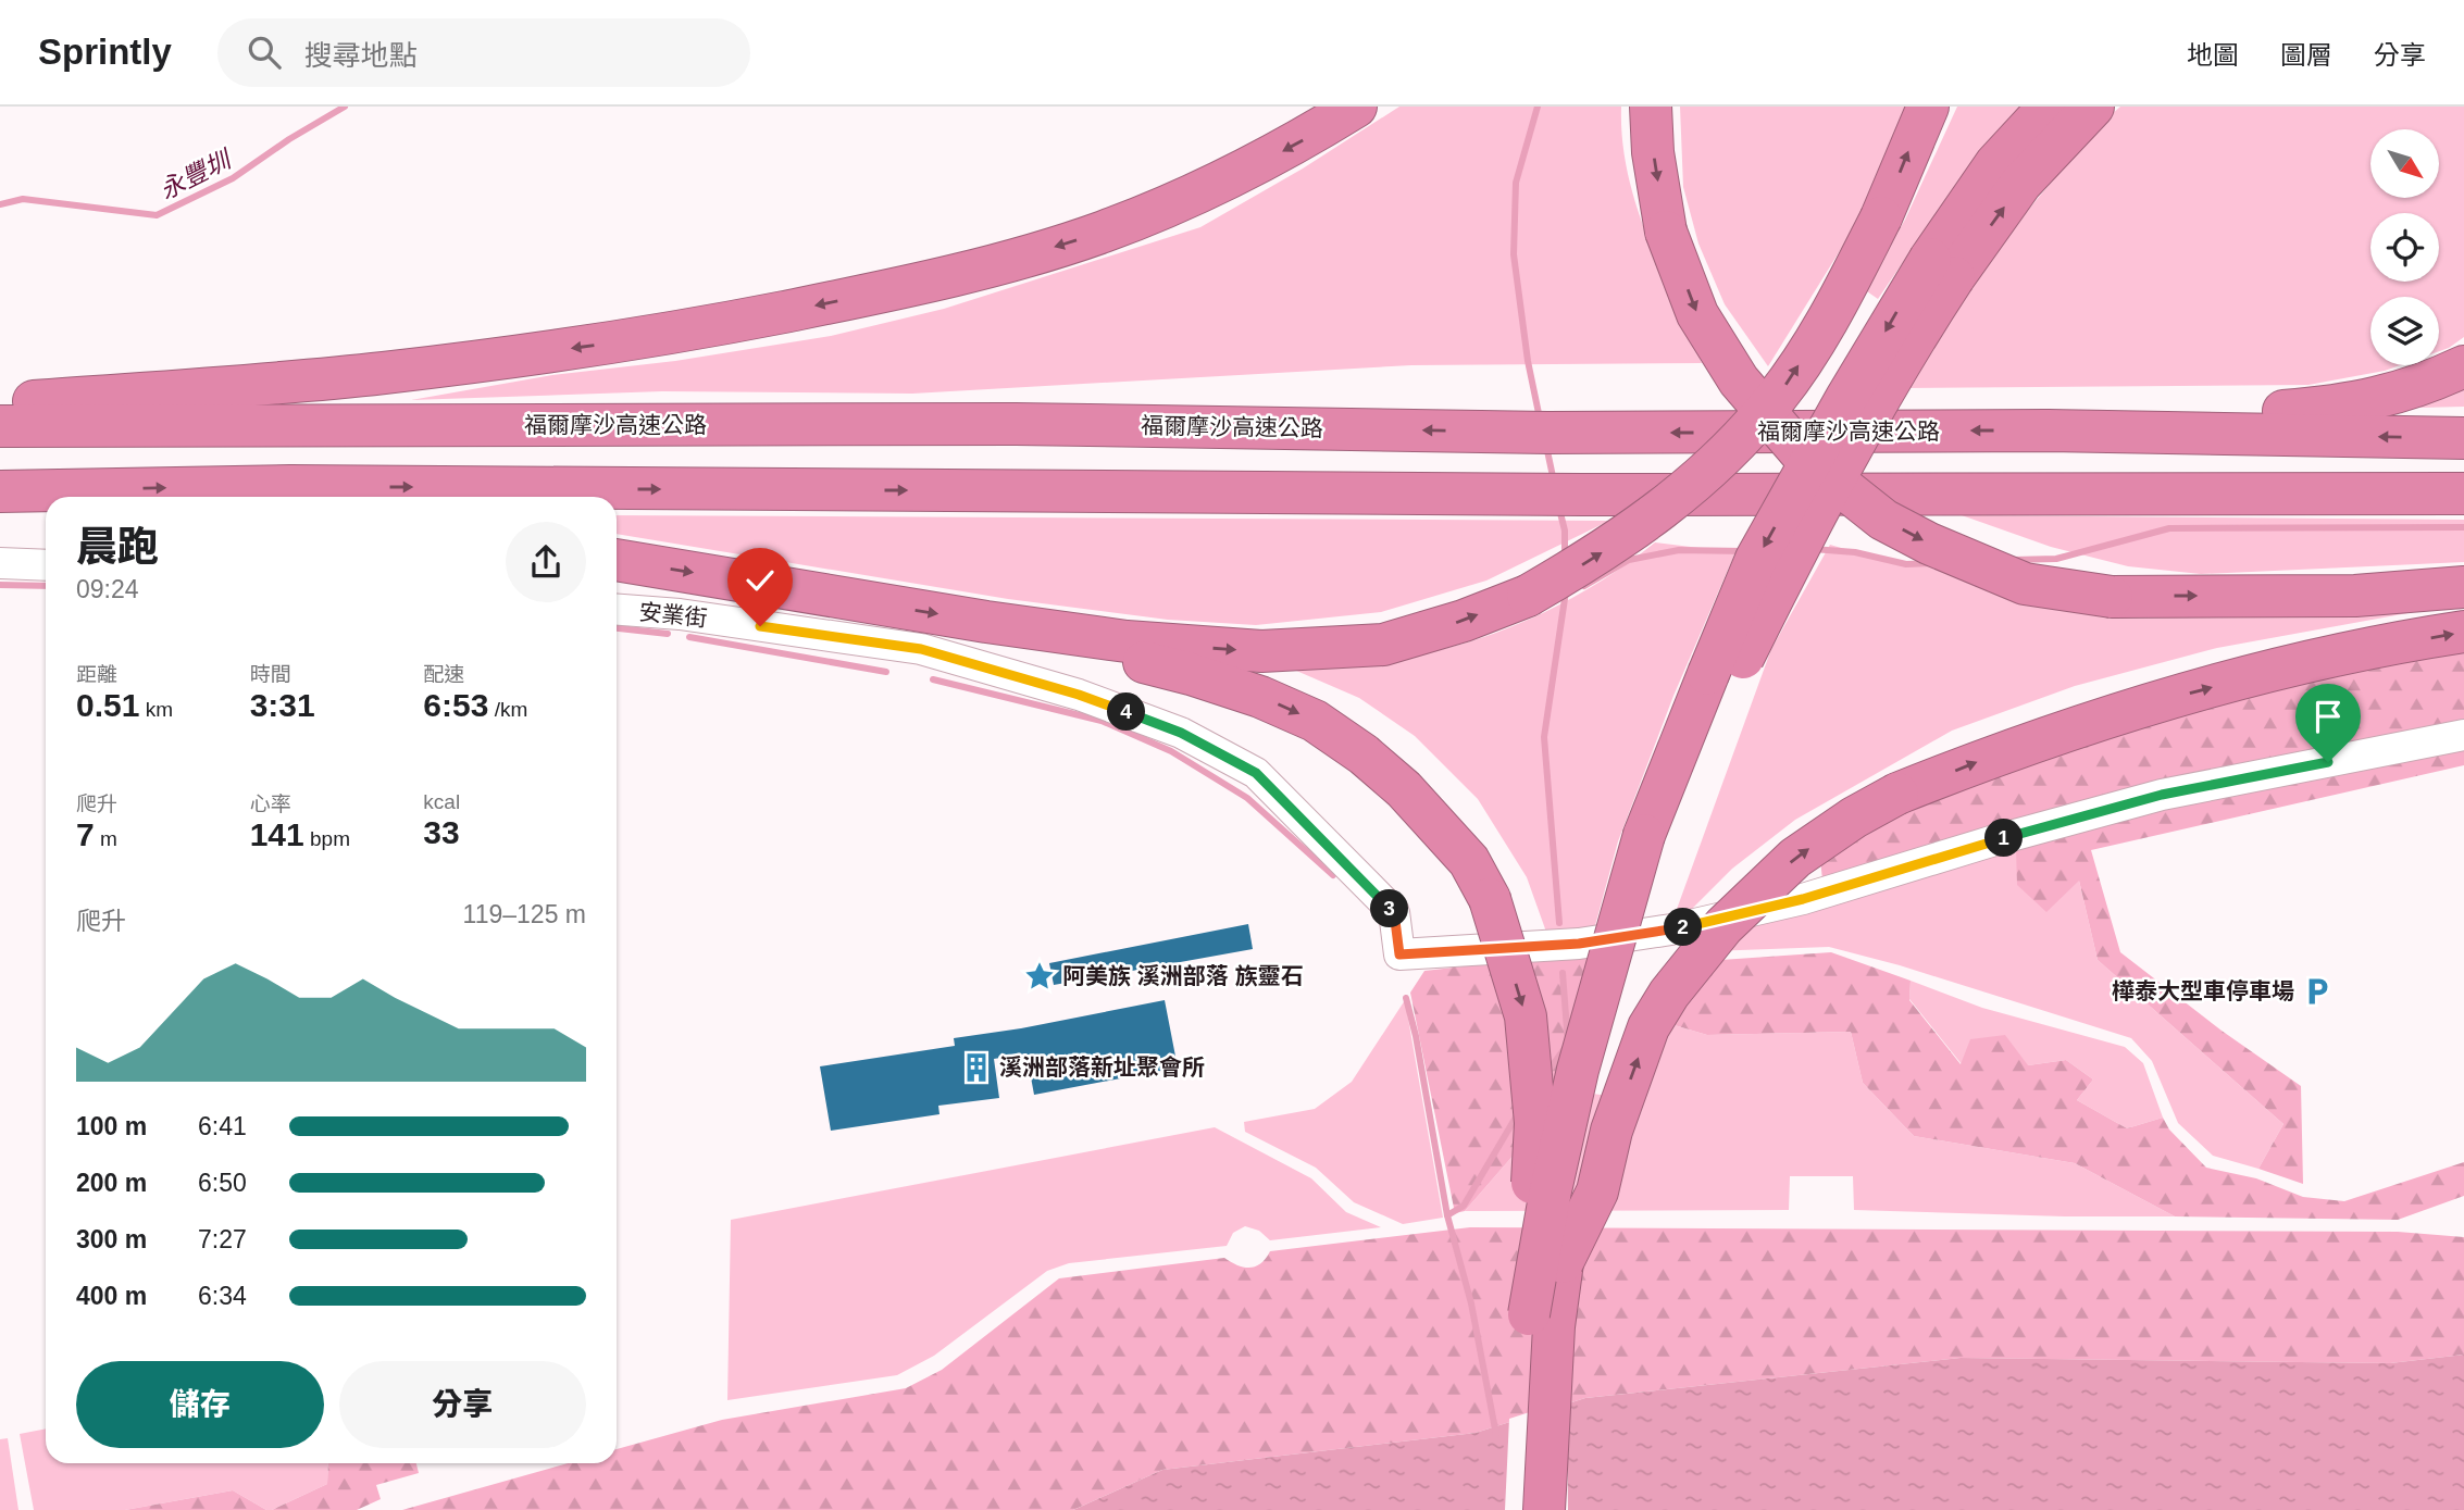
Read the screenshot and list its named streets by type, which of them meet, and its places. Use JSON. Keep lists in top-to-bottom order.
{
  "streets": {
    "highway": ["福爾摩沙高速公路"],
    "street": ["安業街"]
  },
  "water": ["永豐圳"],
  "places": {
    "place": ["阿美族 溪洲部落 族靈石"],
    "parking": ["樺泰大型車停車場"],
    "building": ["溪洲部落新址聚會所"]
  },
  "north": "bottom right",
  "page": {
    "header": "Sprintly",
    "search": "搜尋地點",
    "nav": ["地圖", "圖層", "分享"],
    "heading": ["晨跑", "09:24"],
    "stats": [
      ["距離", "0.51 km"],
      ["時間", "3:31"],
      ["配速", "6:53 /km"],
      ["爬升", "7 m"],
      ["心率", "141 bpm"],
      ["kcal", "33"]
    ],
    "pins": [
      "4",
      "1",
      "3",
      "2"
    ],
    "chart": ["爬升", "119–125 m"],
    "list": [
      {
        "name": "100 m",
        "note": "6:41"
      },
      {
        "name": "200 m",
        "note": "6:50"
      },
      {
        "name": "300 m",
        "note": "7:27"
      },
      {
        "name": "400 m",
        "note": "6:34"
      }
    ],
    "buttons": ["儲存", "分享"]
  }
}
